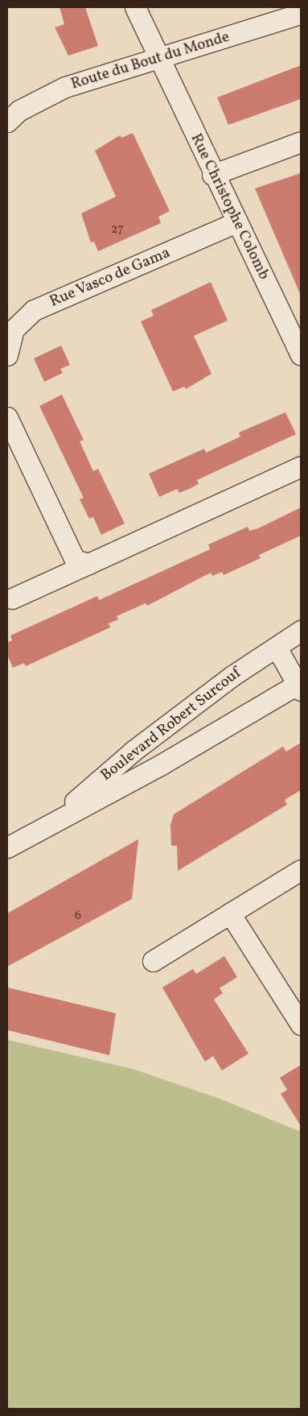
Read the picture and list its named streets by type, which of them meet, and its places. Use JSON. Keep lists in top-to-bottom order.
{
  "streets": {
    "street": [
      "Route du Bout du Monde",
      "Rue Christophe Colomb",
      "Rue Vasco de Gama",
      "Boulevard Robert Surcouf"
    ]
  },
  "crossings": [
    ["Route du Bout du Monde", "Rue Christophe Colomb"],
    ["Rue Christophe Colomb", "Rue Vasco de Gama"]
  ],
  "house_numbers": ["27", "6"]
}
